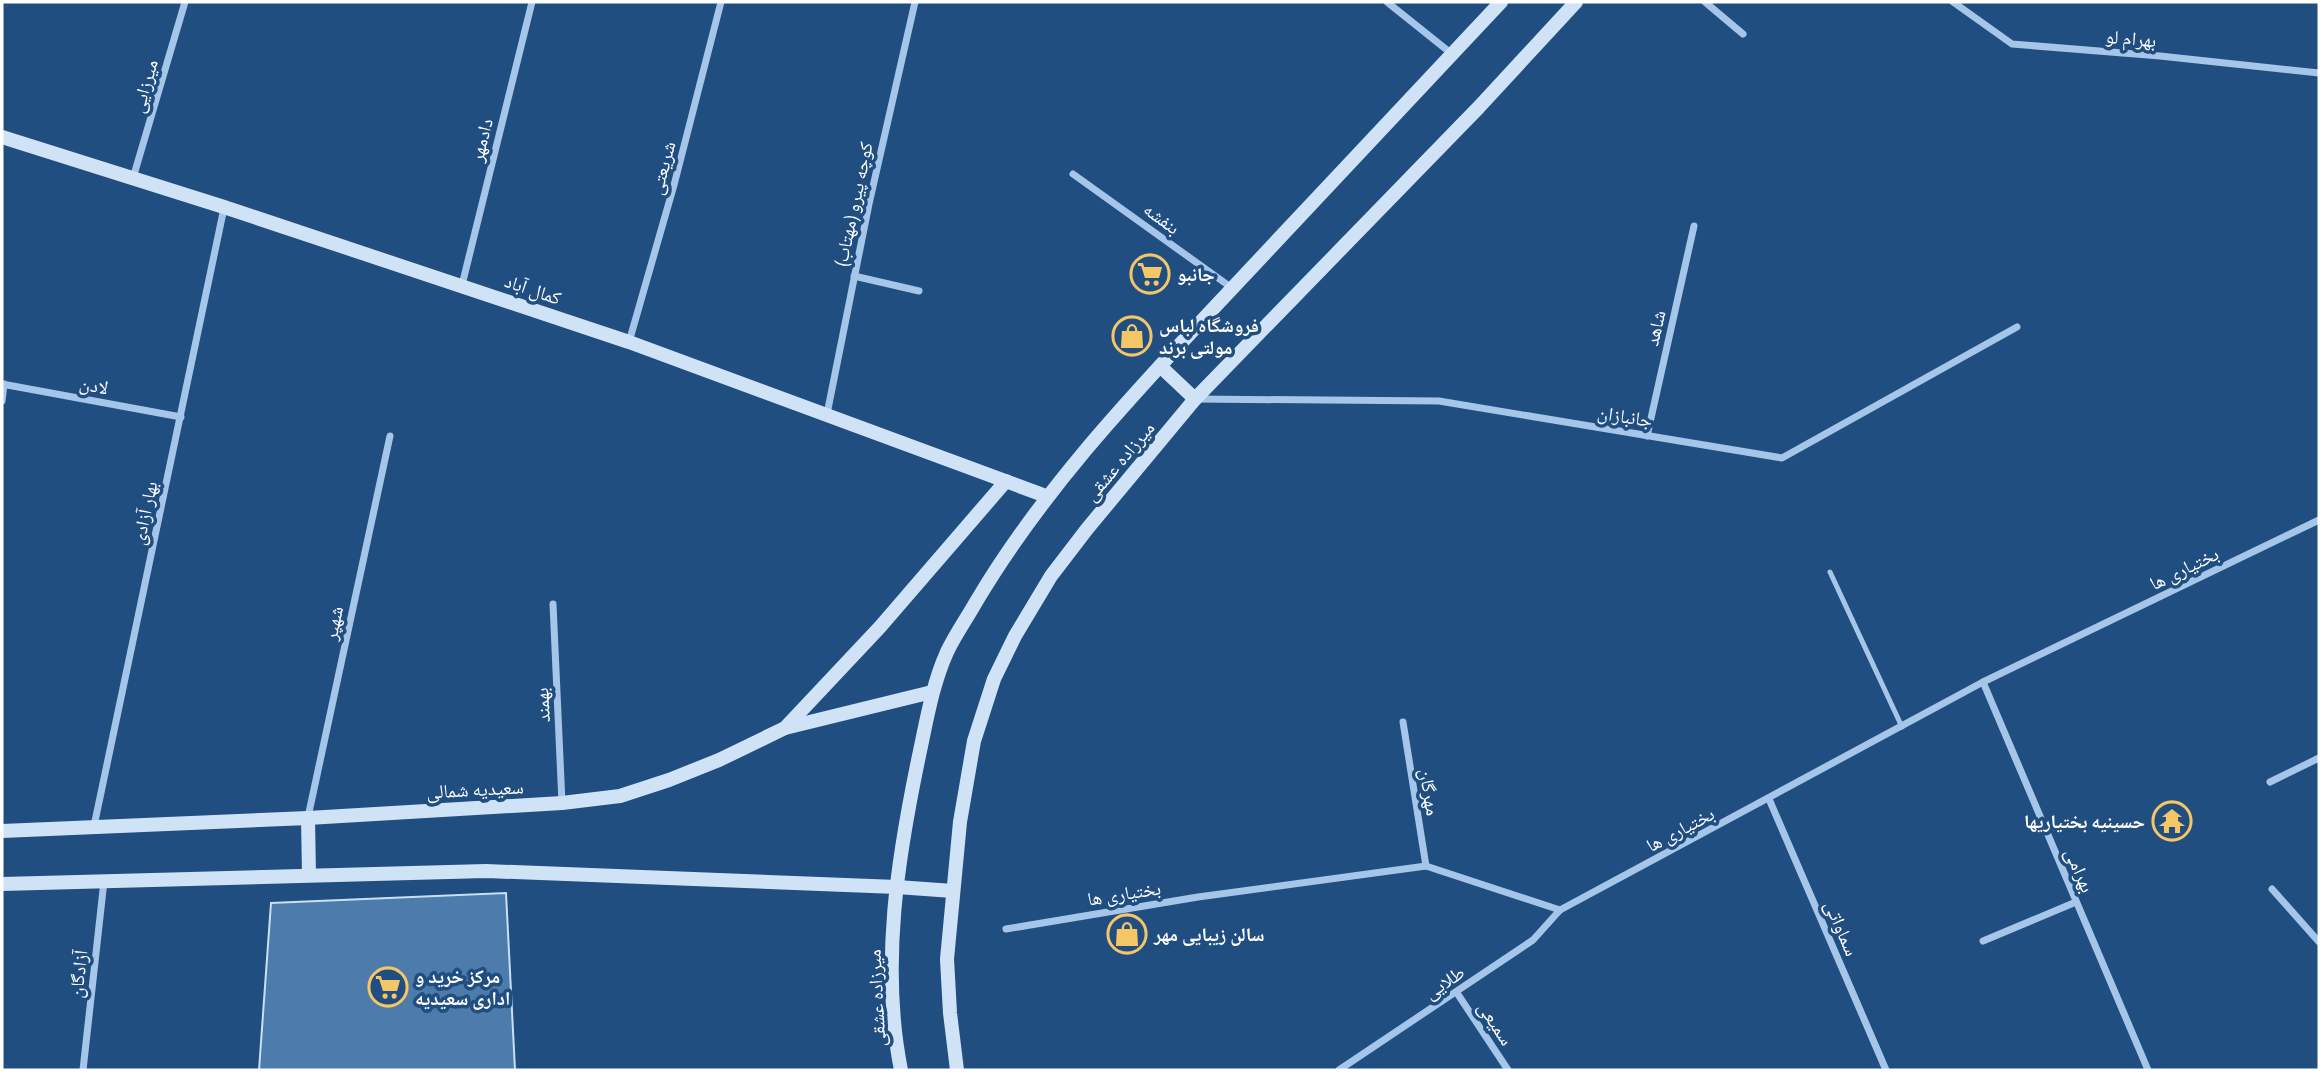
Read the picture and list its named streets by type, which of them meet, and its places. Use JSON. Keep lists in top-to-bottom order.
{
  "streets": {
    "main road": ["کمال آباد", "میرزاده عشقی", "سعیدیه شمالی"],
    "street": [
      "بهرام لو",
      "میرزایی",
      "دادمهر",
      "شریعتی",
      "کوچه پیرو (مهتاب)",
      "بنفشه",
      "شاهد",
      "لادن",
      "جانبازان",
      "بهار آزادی",
      "بختیاری ها",
      "شهپر",
      "بهمند",
      "مهرگان",
      "بهرامی",
      "سماواتی",
      "آزادگان",
      "طلایی",
      "سمیعی"
    ]
  },
  "crossings": [
    ["میرزایی", "کمال آباد"],
    ["دادمهر", "کمال آباد"],
    ["شریعتی", "کمال آباد"],
    ["کوچه پیرو (مهتاب)", "کمال آباد"],
    ["بنفشه", "میرزاده عشقی"],
    ["کمال آباد", "میرزاده عشقی"],
    ["کمال آباد", "بهار آزادی"],
    ["شاهد", "جانبازان"],
    ["لادن", "بهار آزادی"],
    ["جانبازان", "میرزاده عشقی"],
    ["میرزاده عشقی", "سعیدیه شمالی"],
    ["بهار آزادی", "سعیدیه شمالی"],
    ["بختیاری ها", "مهرگان"],
    ["بختیاری ها", "بهرامی"],
    ["بختیاری ها", "سماواتی"],
    ["بختیاری ها", "طلایی"],
    ["شهپر", "سعیدیه شمالی"],
    ["بهمند", "سعیدیه شمالی"],
    ["طلایی", "سمیعی"]
  ],
  "places": {
    "supermarket": ["جانبو", "مرکز خرید و اداری سعیدیه"],
    "shop": ["فروشگاه لباس مولتی برند", "سالن زیبایی مهر"],
    "temple": ["حسینیه بختیاریها"]
  }
}
